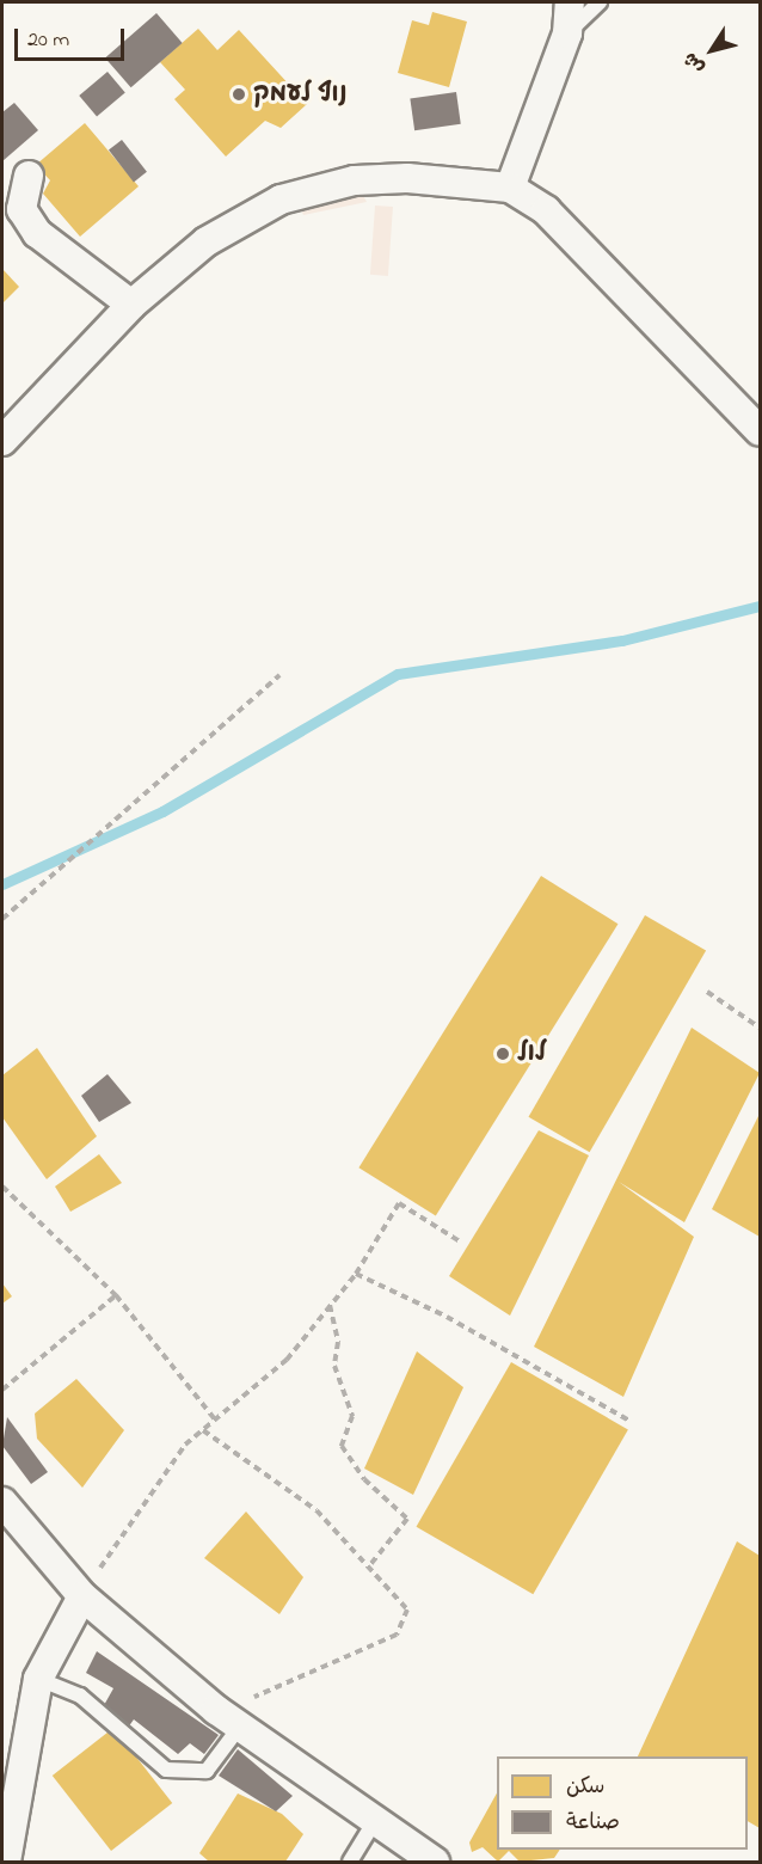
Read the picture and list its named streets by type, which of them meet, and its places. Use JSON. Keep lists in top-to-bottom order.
{
  "places": ["נוף לעמק", "לול"],
  "legend": ["سكن", "صناعة"],
  "scale_bar": "20 m",
  "north": "bottom left"
}
